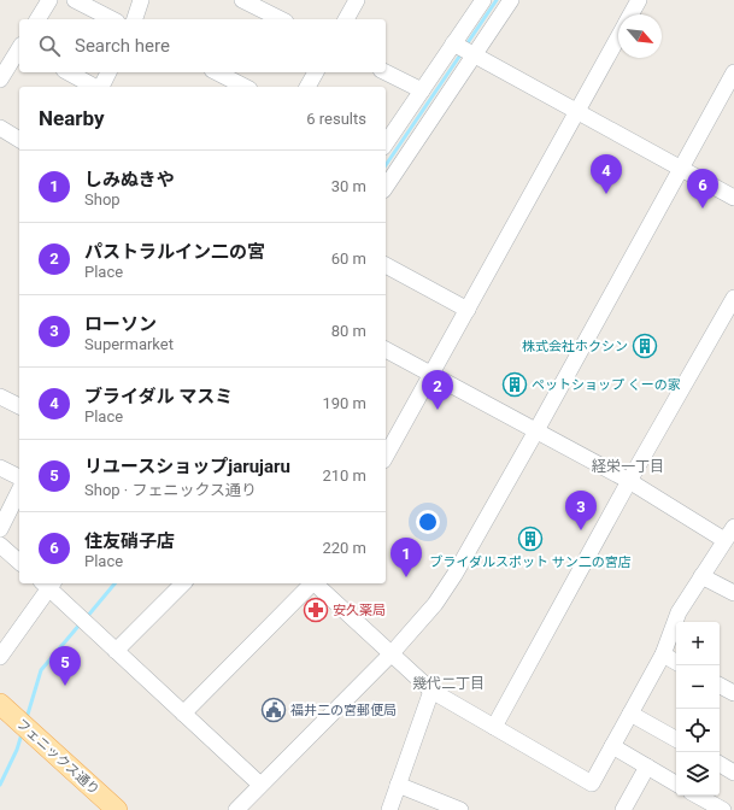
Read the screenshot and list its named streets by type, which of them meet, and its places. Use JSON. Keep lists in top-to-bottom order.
{
  "streets": {
    "main road": ["フェニックス通り"]
  },
  "districts": ["経栄一丁目", "幾代二丁目"],
  "places": {
    "building": ["株式会社ホクシン", "ペットショップ くーの家", "ブライダルスポット サン二の宮店"],
    "pharmacy": ["安久薬局"],
    "public building": ["福井二の宮郵便局"]
  },
  "north": "bottom right",
  "page": {
    "search": "Search here",
    "heading": ["Nearby", "6 results"],
    "list": [
      {
        "mark": "1",
        "name": "しみぬきや",
        "note": "Shop",
        "value": "30 m"
      },
      {
        "mark": "2",
        "name": "パストラルイン二の宮",
        "note": "Place",
        "value": "60 m"
      },
      {
        "mark": "3",
        "name": "ローソン",
        "note": "Supermarket",
        "value": "80 m"
      },
      {
        "mark": "4",
        "name": "ブライダル マスミ",
        "note": "Place",
        "value": "190 m"
      },
      {
        "mark": "5",
        "name": "リユースショップjarujaru",
        "note": "Shop · フェニックス通り",
        "value": "210 m"
      },
      {
        "mark": "6",
        "name": "住友硝子店",
        "note": "Place",
        "value": "220 m"
      }
    ],
    "pins": [
      "4",
      "6",
      "2",
      "3",
      "1",
      "5"
    ],
    "map_buttons": ["+", "−"]
  }
}
